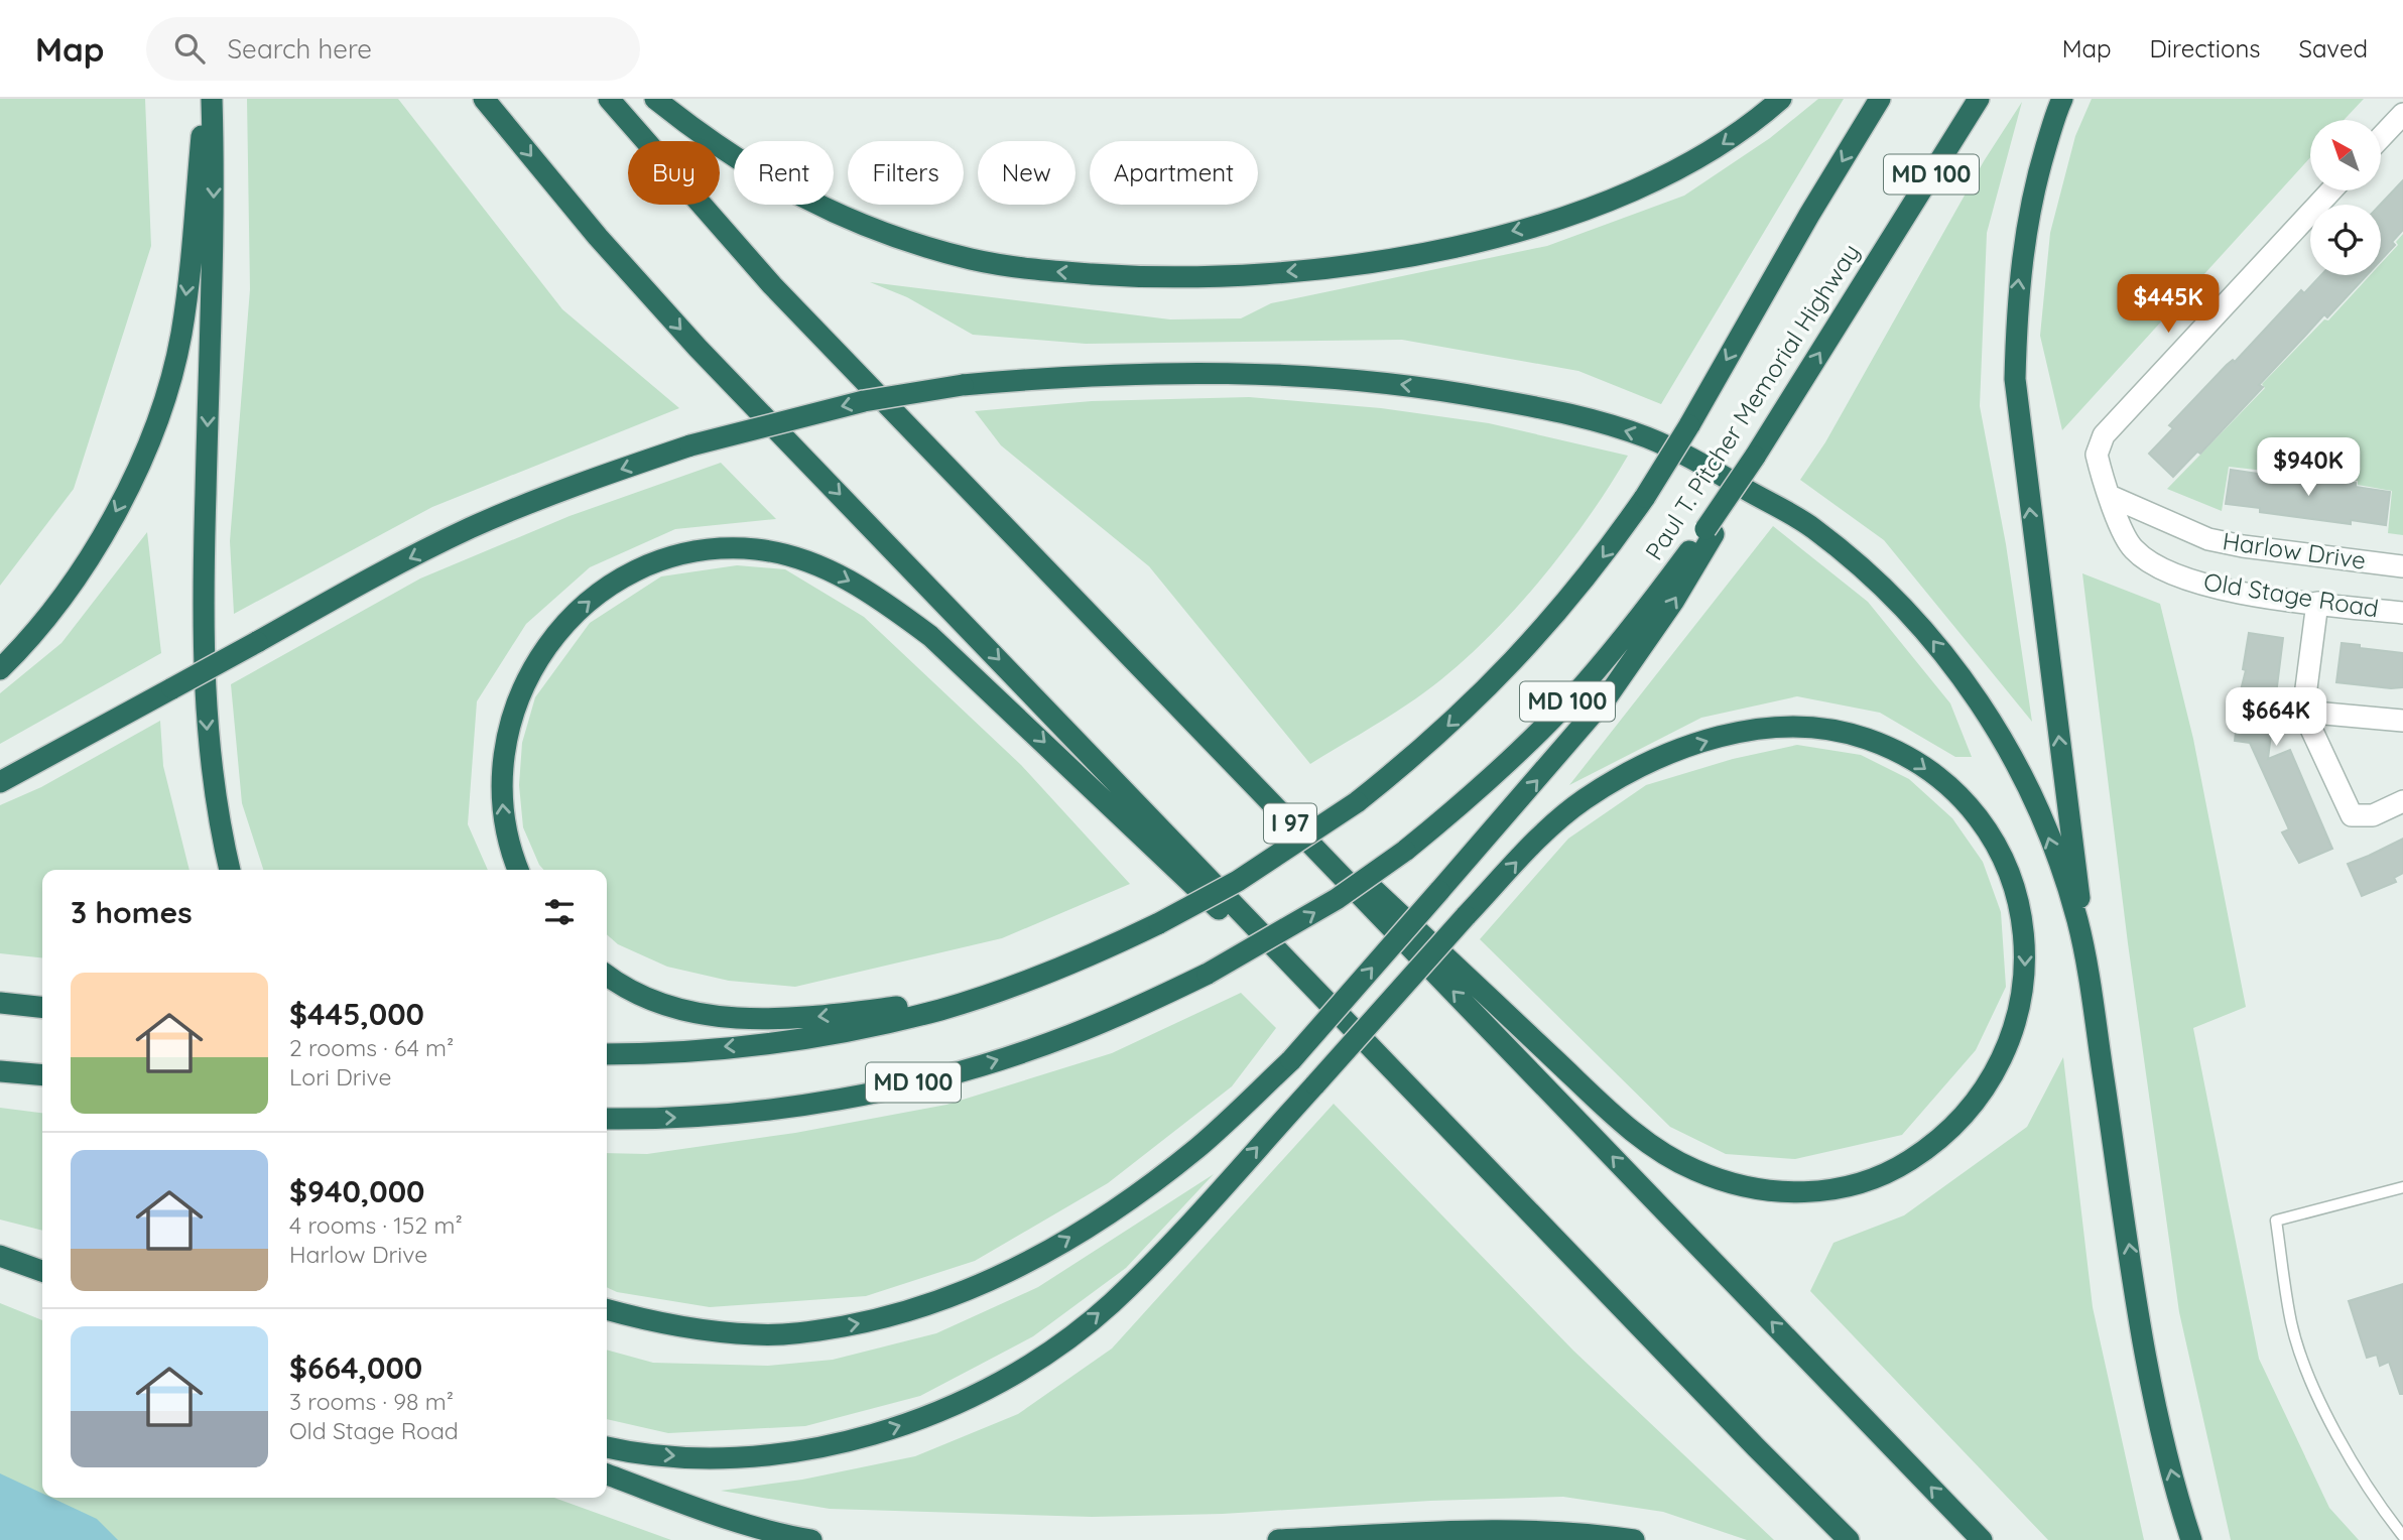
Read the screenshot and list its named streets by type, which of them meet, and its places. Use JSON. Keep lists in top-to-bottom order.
{
  "streets": {
    "highway": ["MD 100", "Paul T. Pitcher Memorial Highway", "I 97"],
    "street": ["Harlow Drive", "Old Stage Road"]
  },
  "crossings": [
    ["Harlow Drive", "Old Stage Road"]
  ],
  "north": "top left",
  "page": {
    "header": "Map",
    "search": "Search here",
    "nav": ["Map", "Directions", "Saved"],
    "chip": [
      "Buy",
      "Rent",
      "Filters",
      "New",
      "Apartment"
    ],
    "price": ["$445K", "$940K", "$664K"],
    "heading": "3 homes",
    "list": [
      {
        "name": "$445,000",
        "note": "2 rooms · 64 m² · Lori Drive"
      },
      {
        "name": "$940,000",
        "note": "4 rooms · 152 m² · Harlow Drive"
      },
      {
        "name": "$664,000",
        "note": "3 rooms · 98 m² · Old Stage Road"
      }
    ]
  }
}
